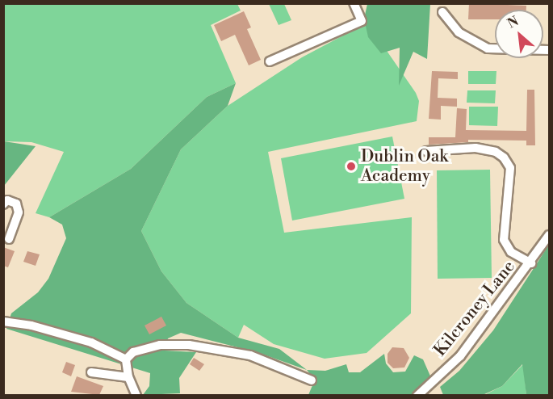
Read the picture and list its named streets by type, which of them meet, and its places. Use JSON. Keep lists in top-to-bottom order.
{
  "streets": {
    "street": ["Kilcroney Lane"]
  },
  "places": ["Dublin Oak Academy"],
  "north": "top left"
}
